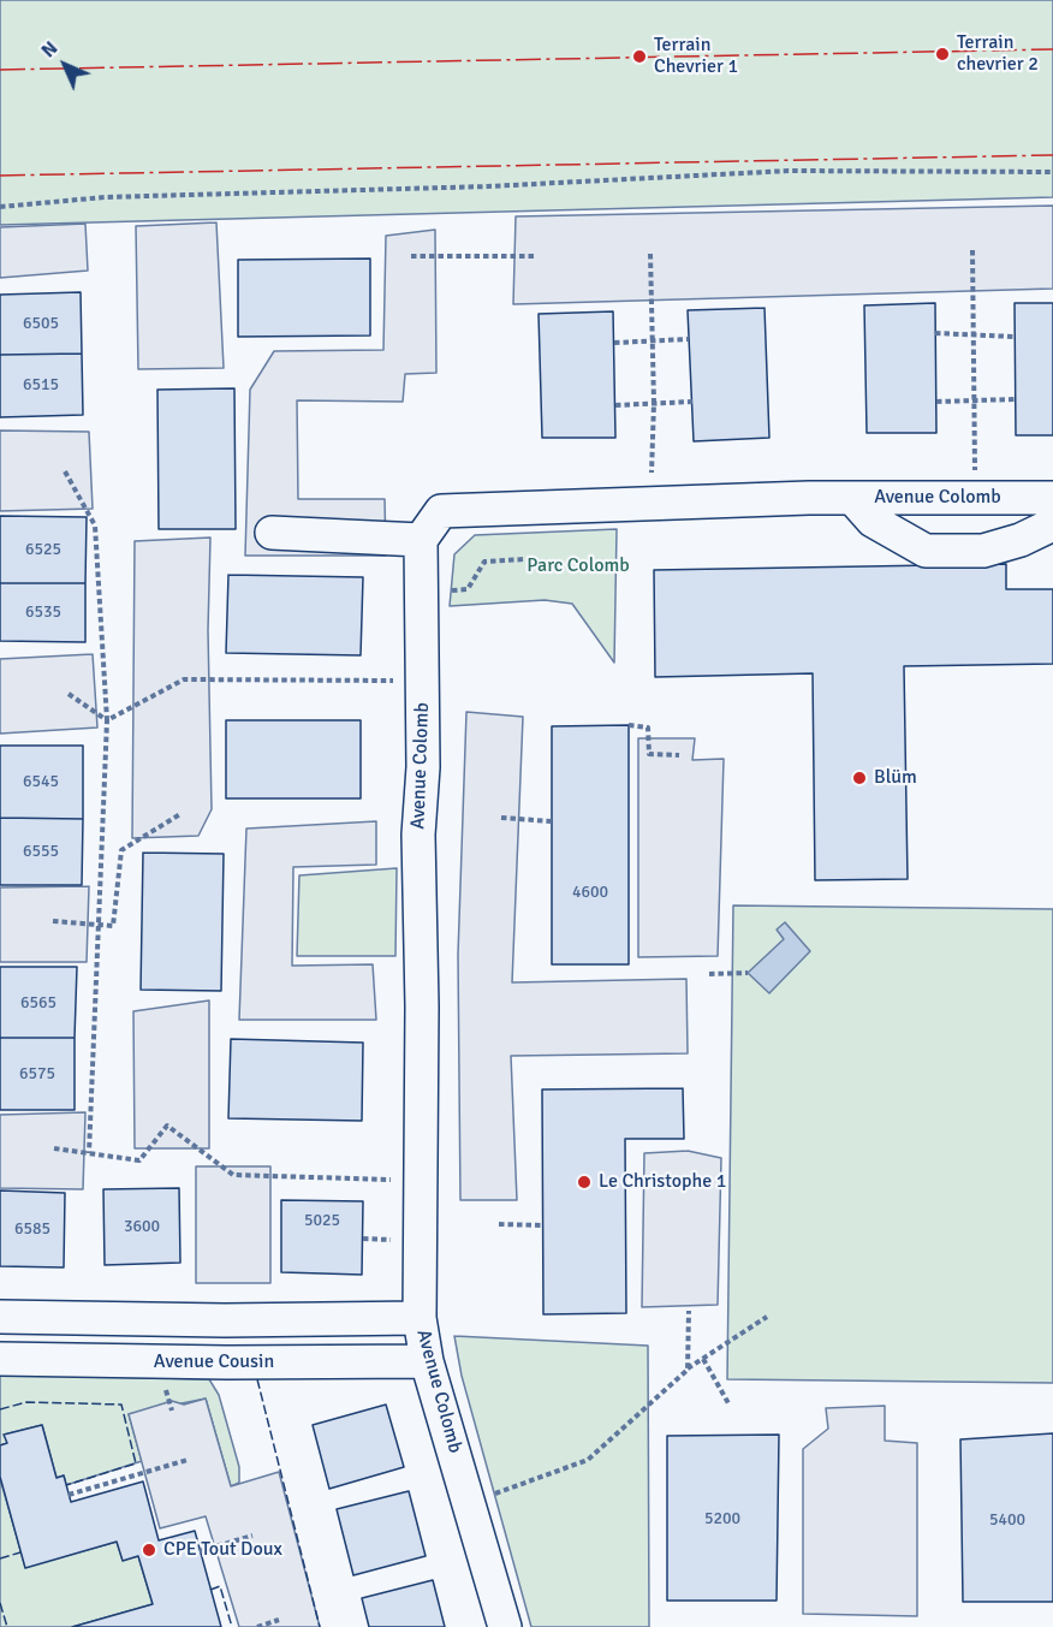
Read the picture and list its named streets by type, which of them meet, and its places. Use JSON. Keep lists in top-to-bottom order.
{
  "streets": {
    "street": ["Avenue Colomb", "Avenue Cousin"]
  },
  "crossings": [
    ["Avenue Colomb", "Avenue Cousin"]
  ],
  "parks": ["Parc Colomb"],
  "places": [
    "Terrain chevrier 2",
    "Terrain Chevrier 1",
    "Blüm",
    "Le Christophe 1",
    "CPE Tout Doux"
  ],
  "house_numbers": [
    "6505",
    "6515",
    "6525",
    "6535",
    "6545",
    "6555",
    "4600",
    "6565",
    "6575",
    "5025",
    "3600",
    "6585",
    "5200",
    "5400"
  ],
  "north": "top left"
}
